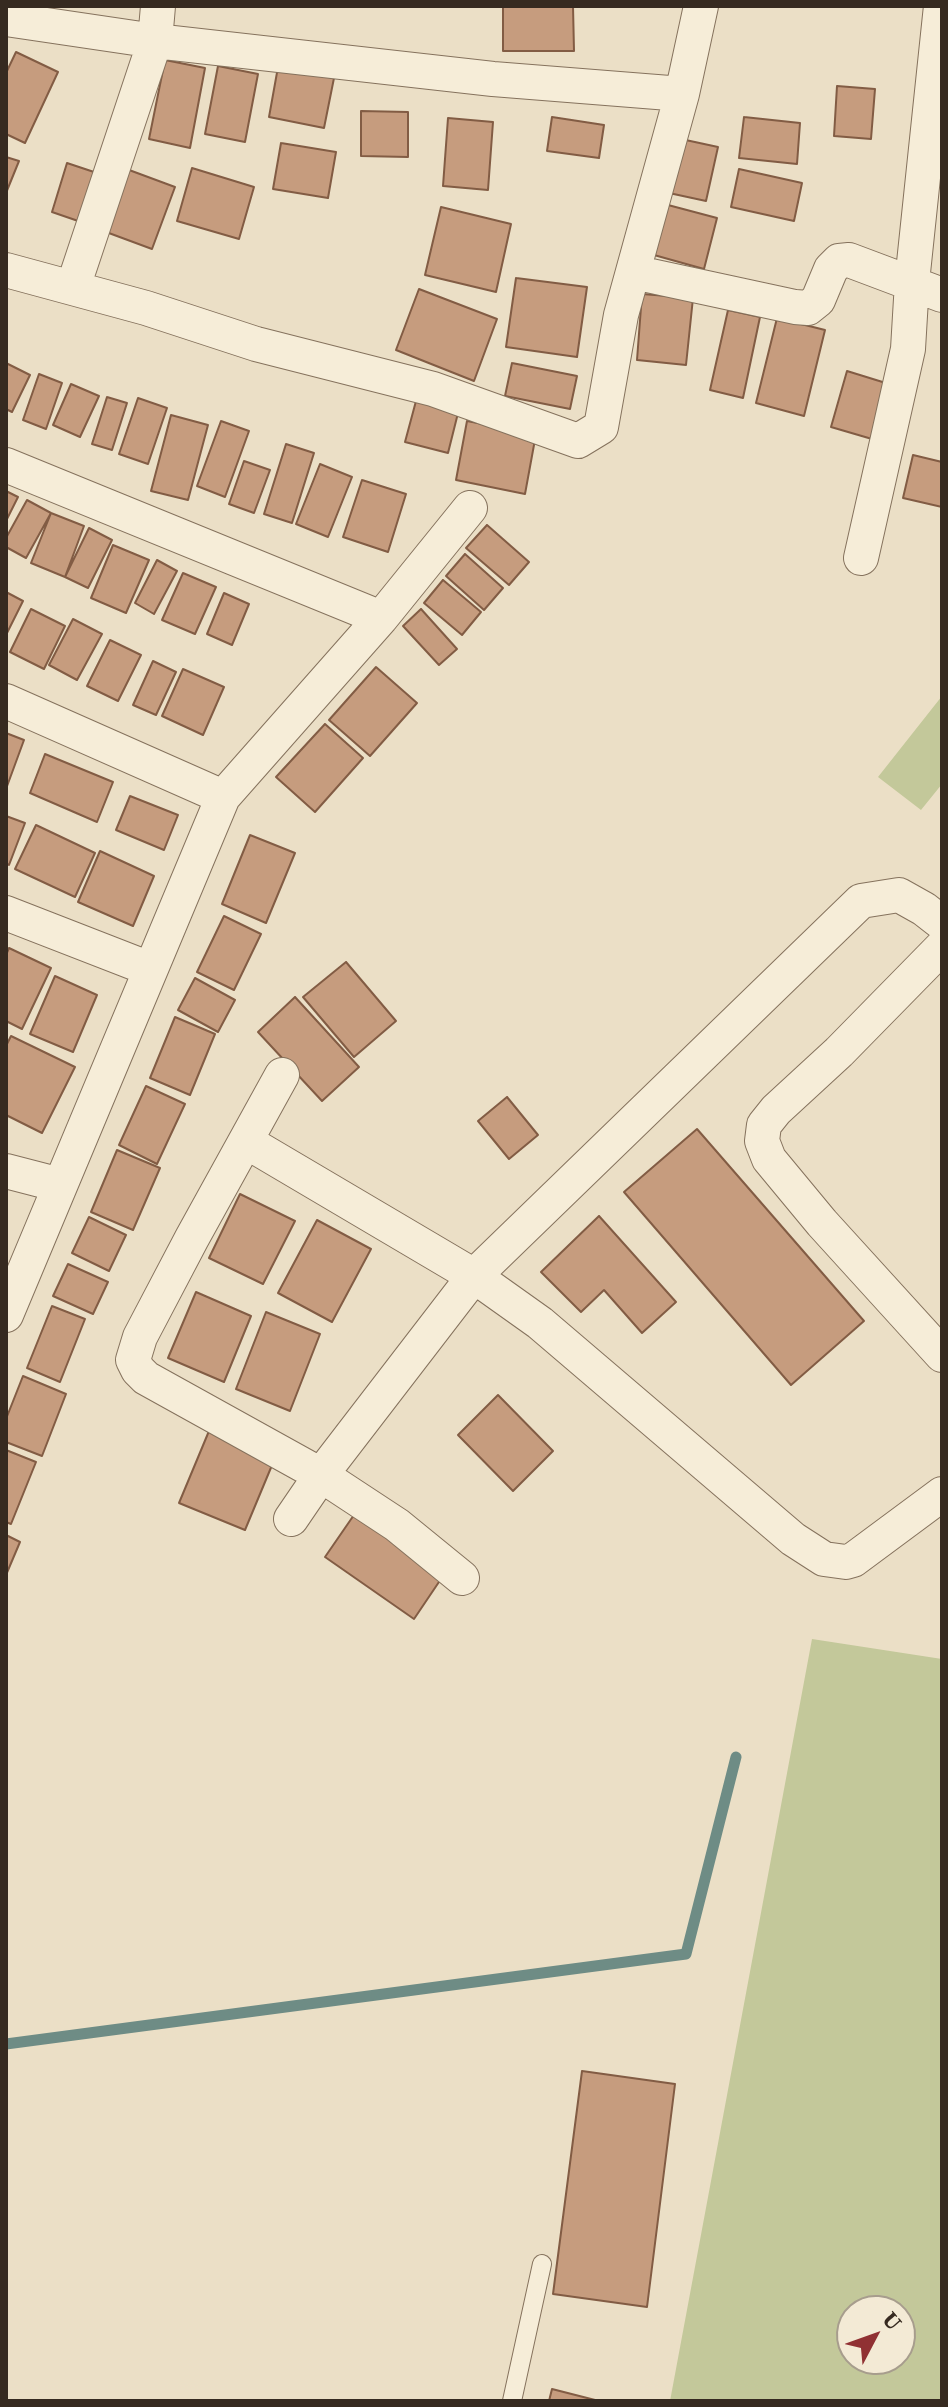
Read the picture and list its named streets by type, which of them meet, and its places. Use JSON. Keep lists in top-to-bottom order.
{
  "north": "top right"
}
